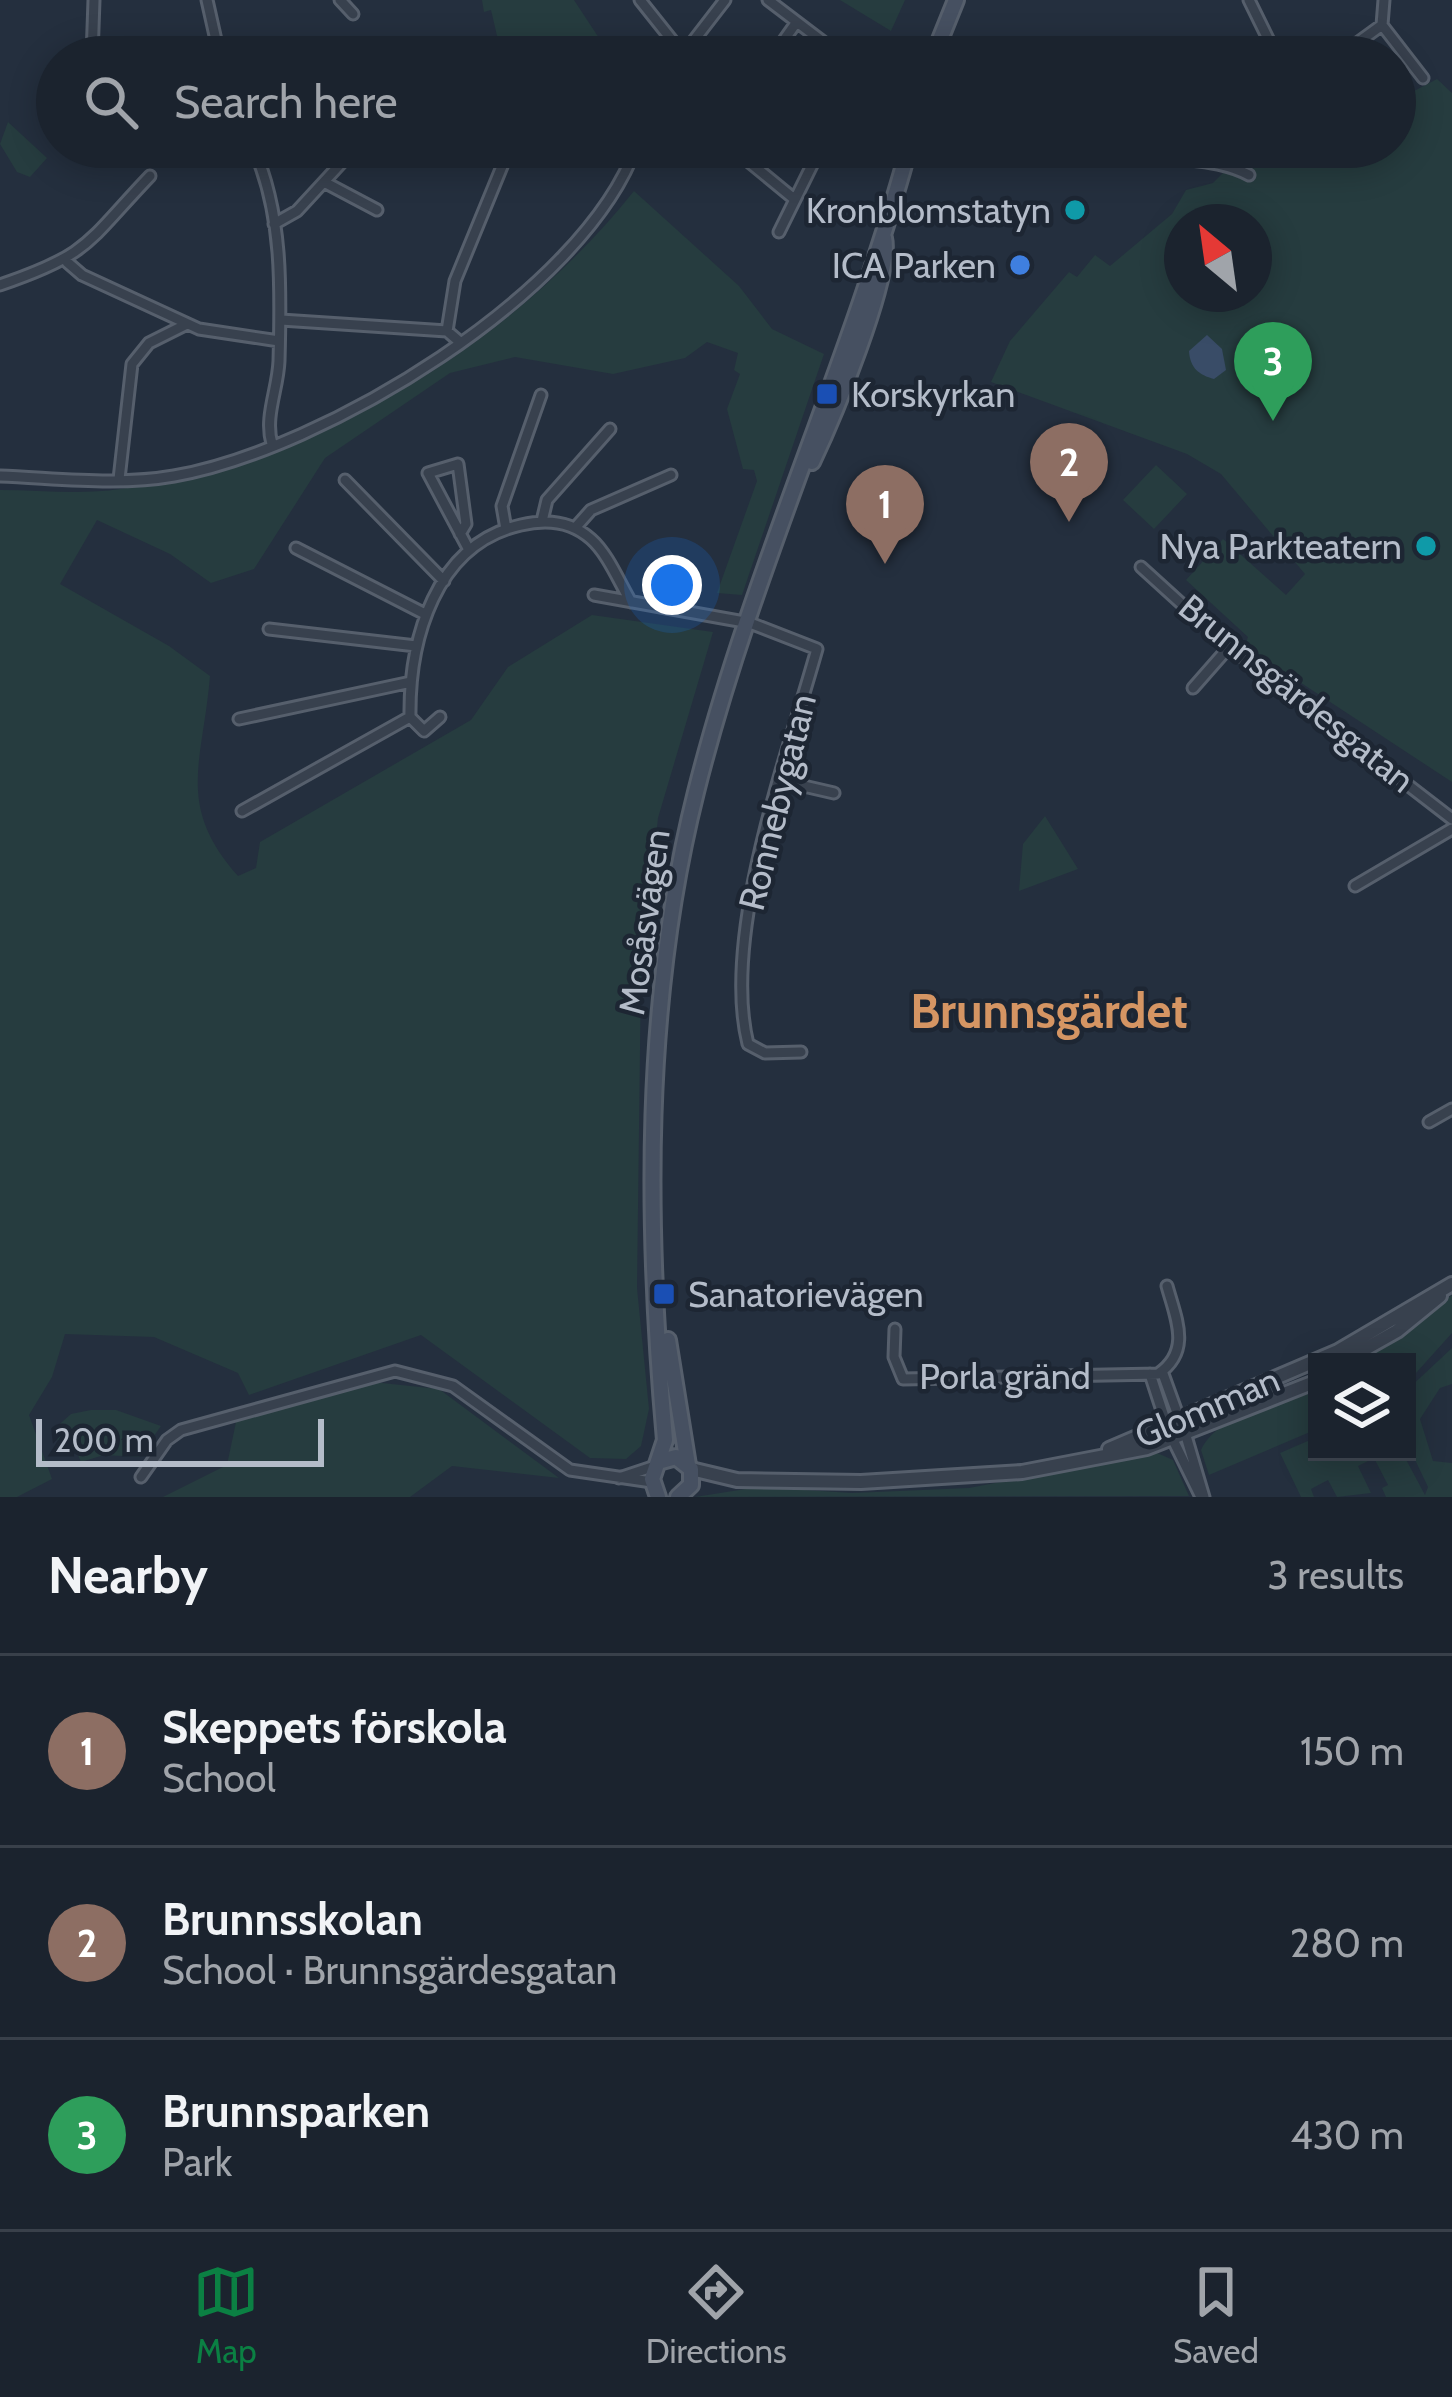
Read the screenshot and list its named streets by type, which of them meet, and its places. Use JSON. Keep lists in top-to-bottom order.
{
  "streets": {
    "main road": ["Mosåsvägen"],
    "street": [
      "Brunnsgärdesgatan",
      "Ronnebygatan",
      "Porla gränd",
      "Glomman"
    ]
  },
  "crossings": [
    ["Ronnebygatan", "Mosåsvägen"],
    ["Mosåsvägen", "Glomman"]
  ],
  "districts": ["Brunnsgärdet"],
  "places": {
    "other": ["Kronblomstatyn", "ICA Parken", "Nya Parkteatern"],
    "transit": ["Korskyrkan", "Sanatorievägen"]
  },
  "scale_bar": "200 m",
  "north": "top left",
  "page": {
    "search": "Search here",
    "pins": ["3", "2", "1"],
    "scale": "200 m",
    "heading": ["Nearby", "3 results"],
    "list": [
      {
        "mark": "1",
        "name": "Skeppets förskola",
        "note": "School",
        "value": "150 m"
      },
      {
        "mark": "2",
        "name": "Brunnsskolan",
        "note": "School · Brunnsgärdesgatan",
        "value": "280 m"
      },
      {
        "mark": "3",
        "name": "Brunnsparken",
        "note": "Park",
        "value": "430 m"
      }
    ],
    "nav": ["Map", "Directions", "Saved"]
  }
}
